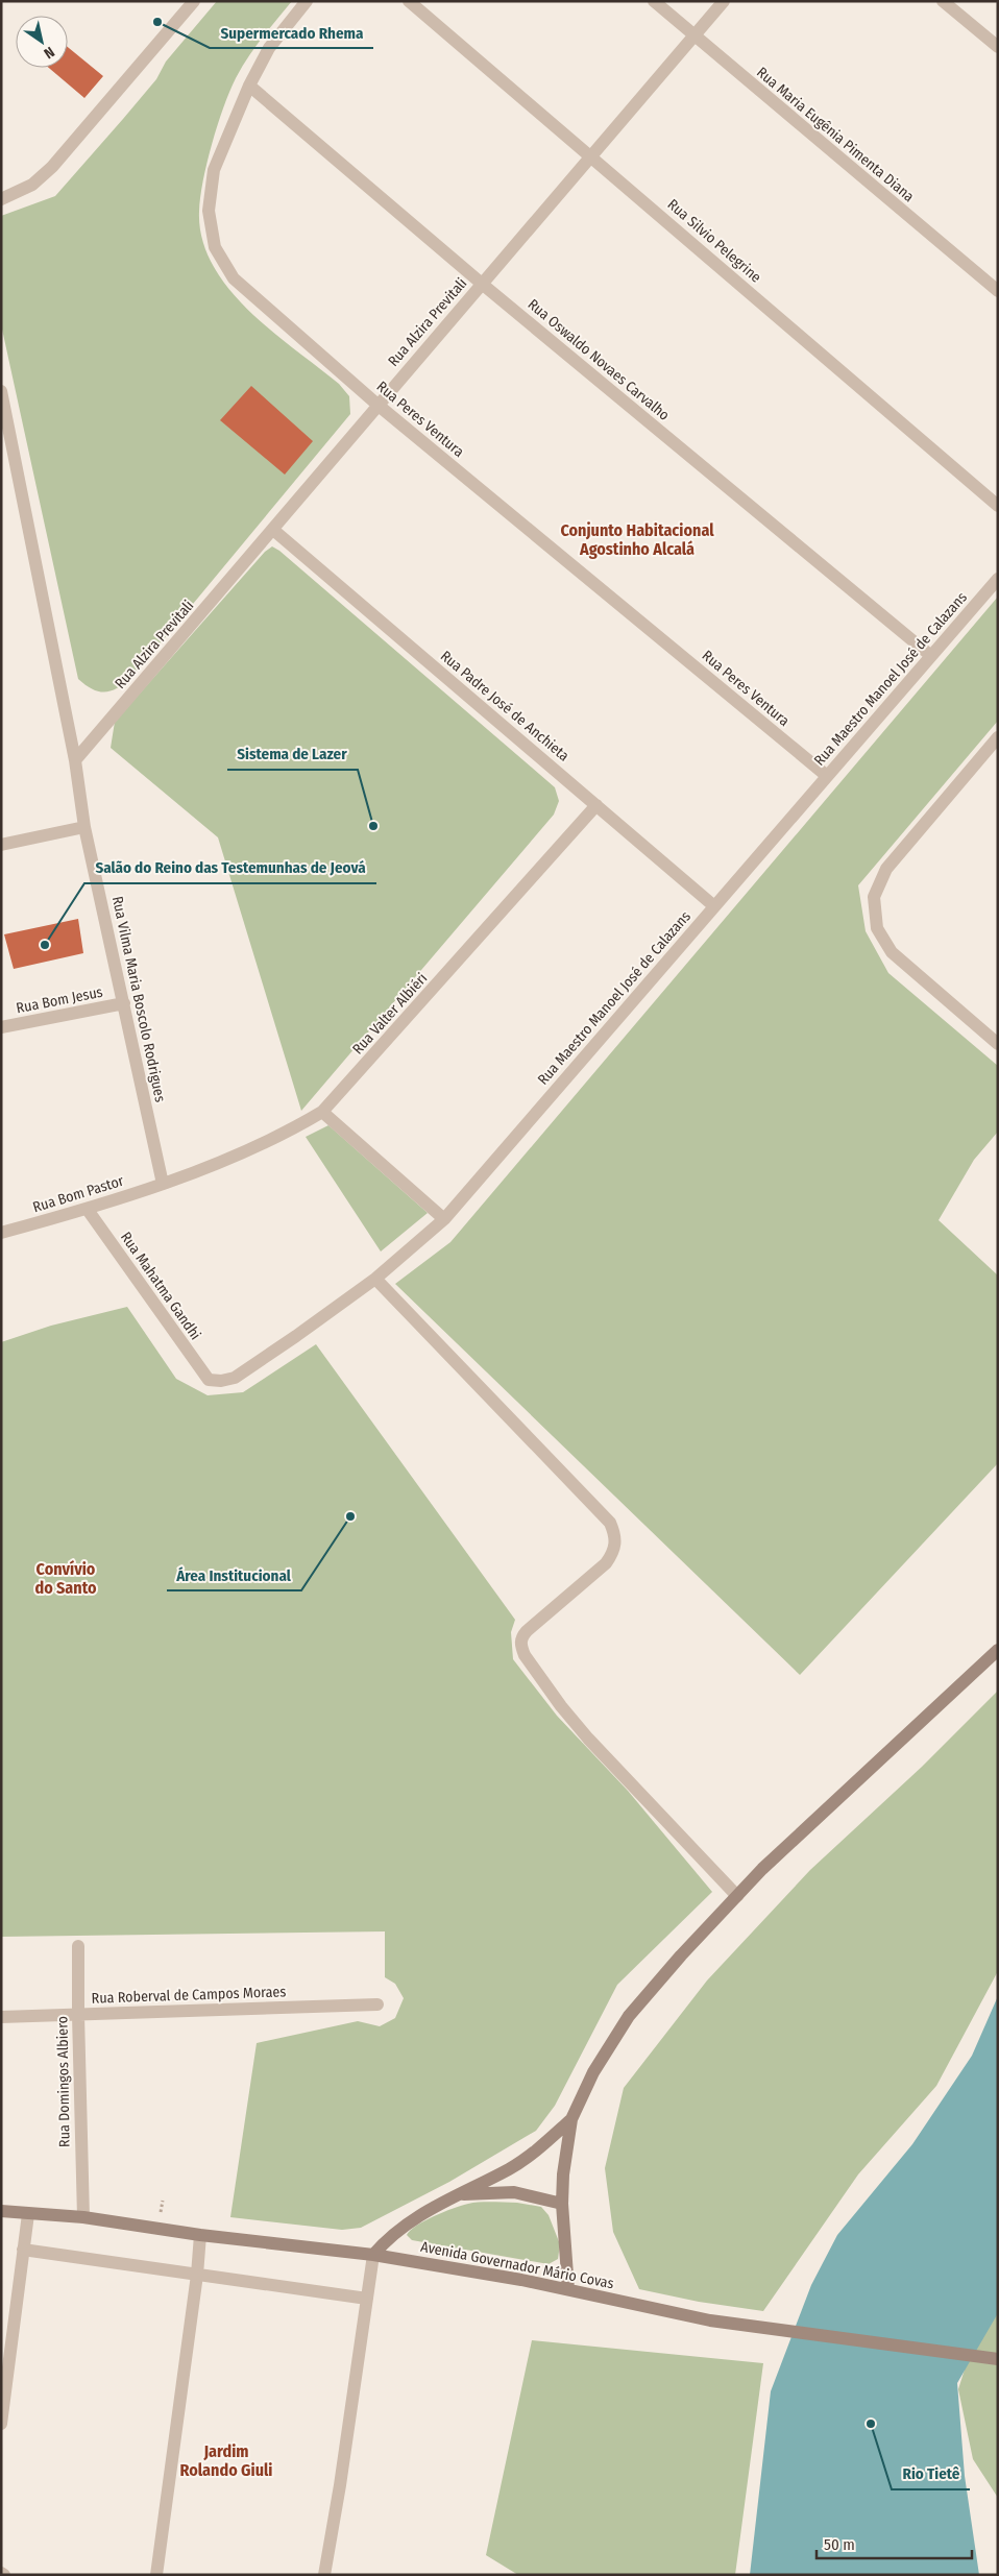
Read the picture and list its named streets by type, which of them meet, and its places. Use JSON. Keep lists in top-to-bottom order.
{
  "streets": {
    "street": [
      "Rua Maria Eugênia Pimenta Diana",
      "Rua Silvio Pelegrine",
      "Rua Alzira Previtali",
      "Rua Oswaldo Novaes Carvalho",
      "Rua Peres Ventura",
      "Rua Maestro Manoel José de Calazans",
      "Rua Padre José de Anchieta",
      "Rua Vilma Maria Boscolo Rodrigues",
      "Rua Bom Jesus",
      "Rua Valter Albiéri",
      "Rua Bom Pastor",
      "Rua Mahatma Gandhi",
      "Rua Roberval de Campos Moraes",
      "Rua Domingos Albiero",
      "Avenida Governador Mário Covas"
    ]
  },
  "crossings": [
    ["Rua Maria Eugênia Pimenta Diana", "Rua Alzira Previtali"],
    ["Rua Silvio Pelegrine", "Rua Alzira Previtali"],
    ["Rua Alzira Previtali", "Rua Oswaldo Novaes Carvalho"],
    ["Rua Alzira Previtali", "Rua Peres Ventura"],
    ["Rua Alzira Previtali", "Rua Padre José de Anchieta"],
    ["Rua Alzira Previtali", "Rua Vilma Maria Boscolo Rodrigues"],
    ["Rua Oswaldo Novaes Carvalho", "Rua Peres Ventura"],
    ["Rua Oswaldo Novaes Carvalho", "Rua Maestro Manoel José de Calazans"],
    ["Rua Peres Ventura", "Rua Maestro Manoel José de Calazans"],
    ["Rua Maestro Manoel José de Calazans", "Rua Padre José de Anchieta"],
    ["Rua Maestro Manoel José de Calazans", "Rua Mahatma Gandhi"],
    ["Rua Padre José de Anchieta", "Rua Valter Albiéri"],
    ["Rua Vilma Maria Boscolo Rodrigues", "Rua Bom Jesus"],
    ["Rua Vilma Maria Boscolo Rodrigues", "Rua Valter Albiéri"],
    ["Rua Vilma Maria Boscolo Rodrigues", "Rua Bom Pastor"],
    ["Rua Valter Albiéri", "Rua Bom Pastor"],
    ["Rua Bom Pastor", "Rua Mahatma Gandhi"],
    ["Rua Roberval de Campos Moraes", "Rua Domingos Albiero"],
    ["Rua Domingos Albiero", "Avenida Governador Mário Covas"]
  ],
  "districts": ["Conjunto Habitacional Agostinho Alcalá", "Convívio do Santo", "Jardim Rolando Giuli"],
  "places": [
    "Supermercado Rhema",
    "Sistema de Lazer",
    "Salão do Reino das Testemunhas de Jeová",
    "Área Institucional",
    "Rio Tietê"
  ],
  "scale_bar": "50 m",
  "north": "bottom right"
}
